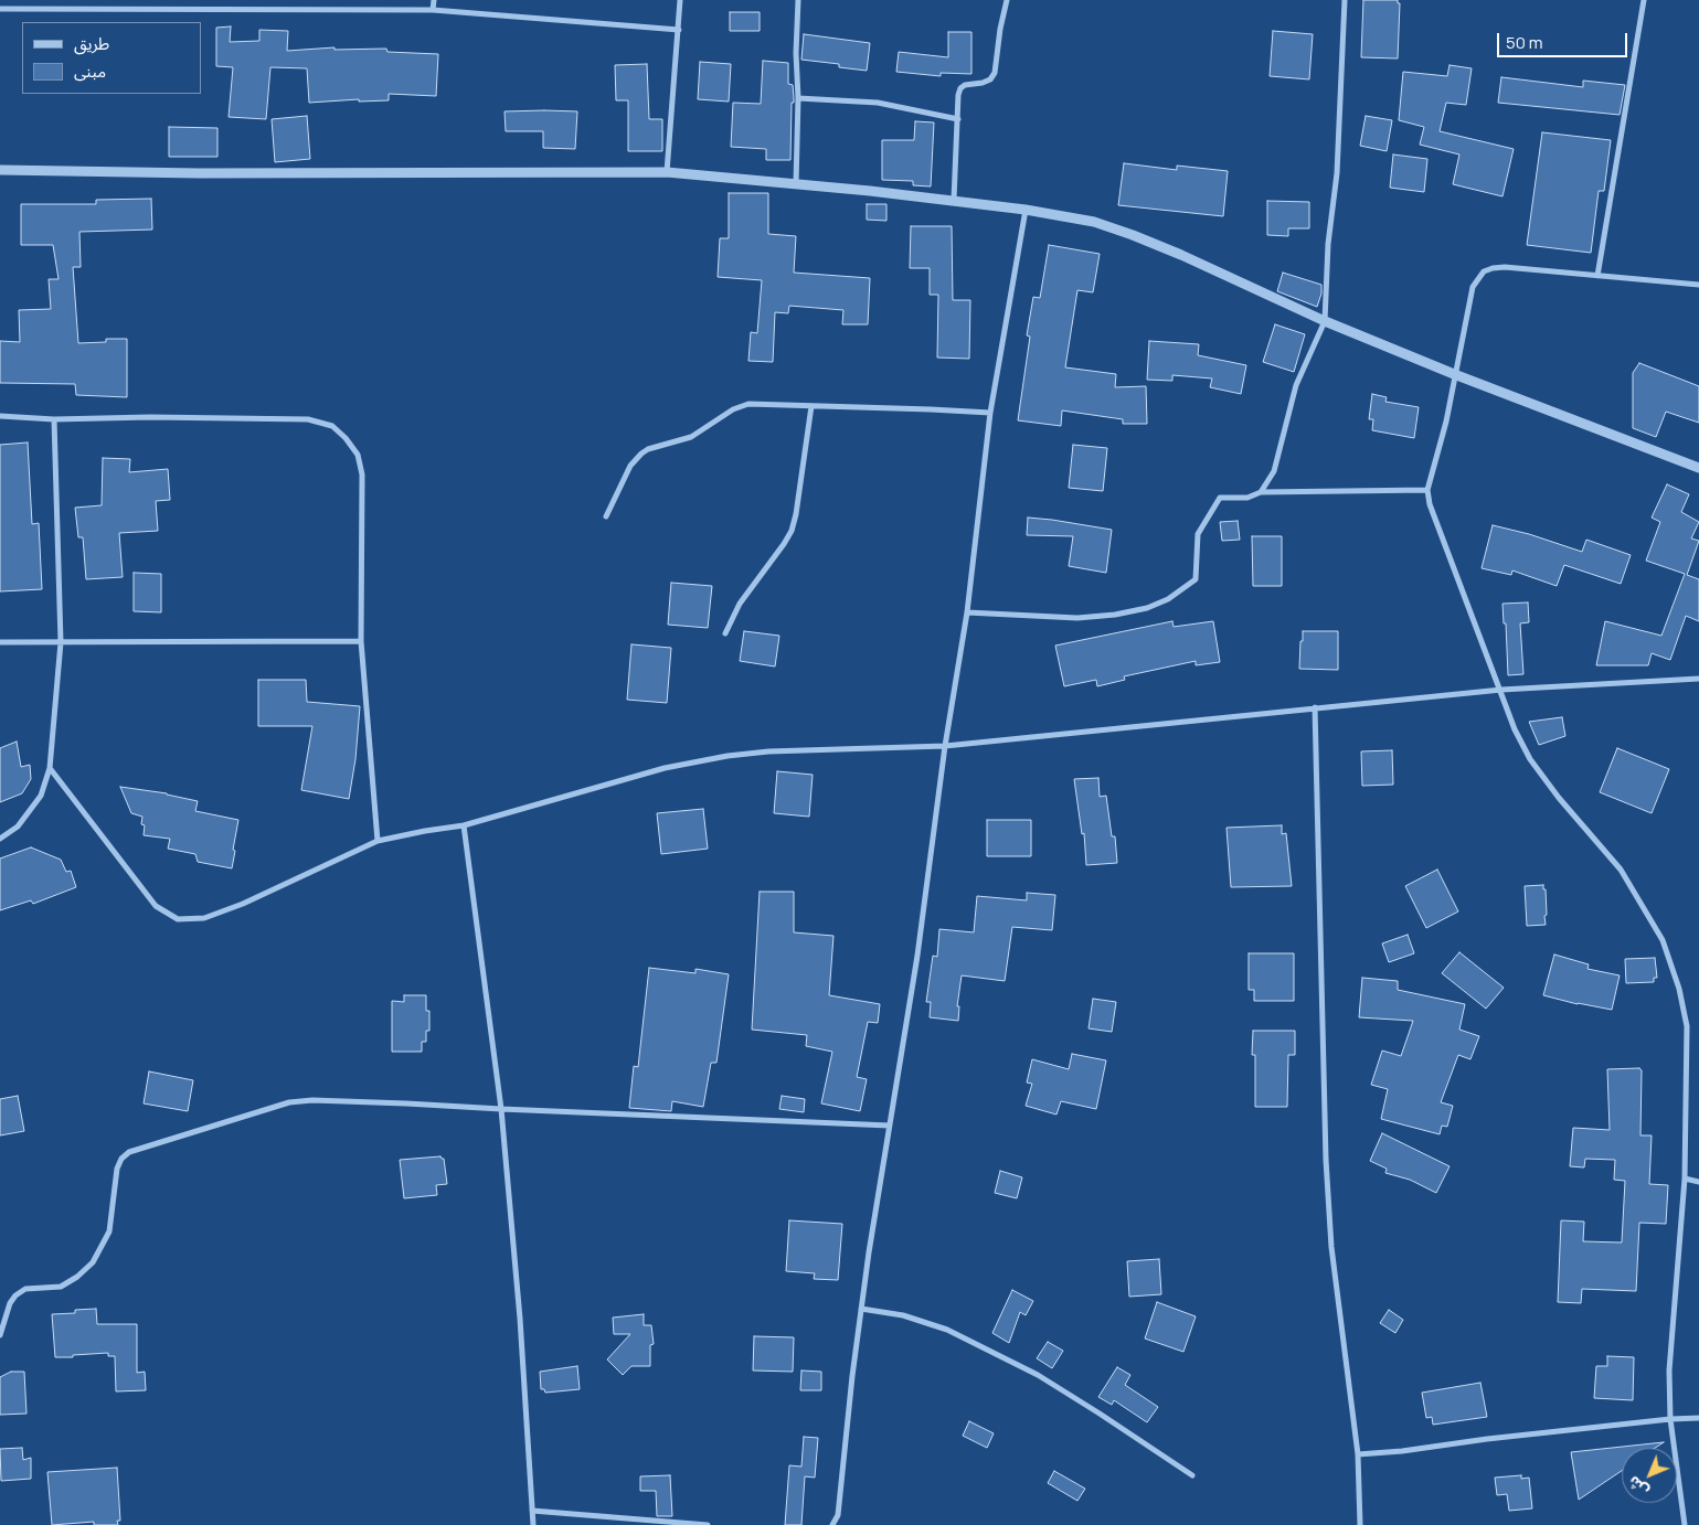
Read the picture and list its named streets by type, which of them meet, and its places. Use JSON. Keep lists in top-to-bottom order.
{
  "legend": ["طريق", "مبنى"],
  "scale_bar": "50 m",
  "north": "bottom left"
}
